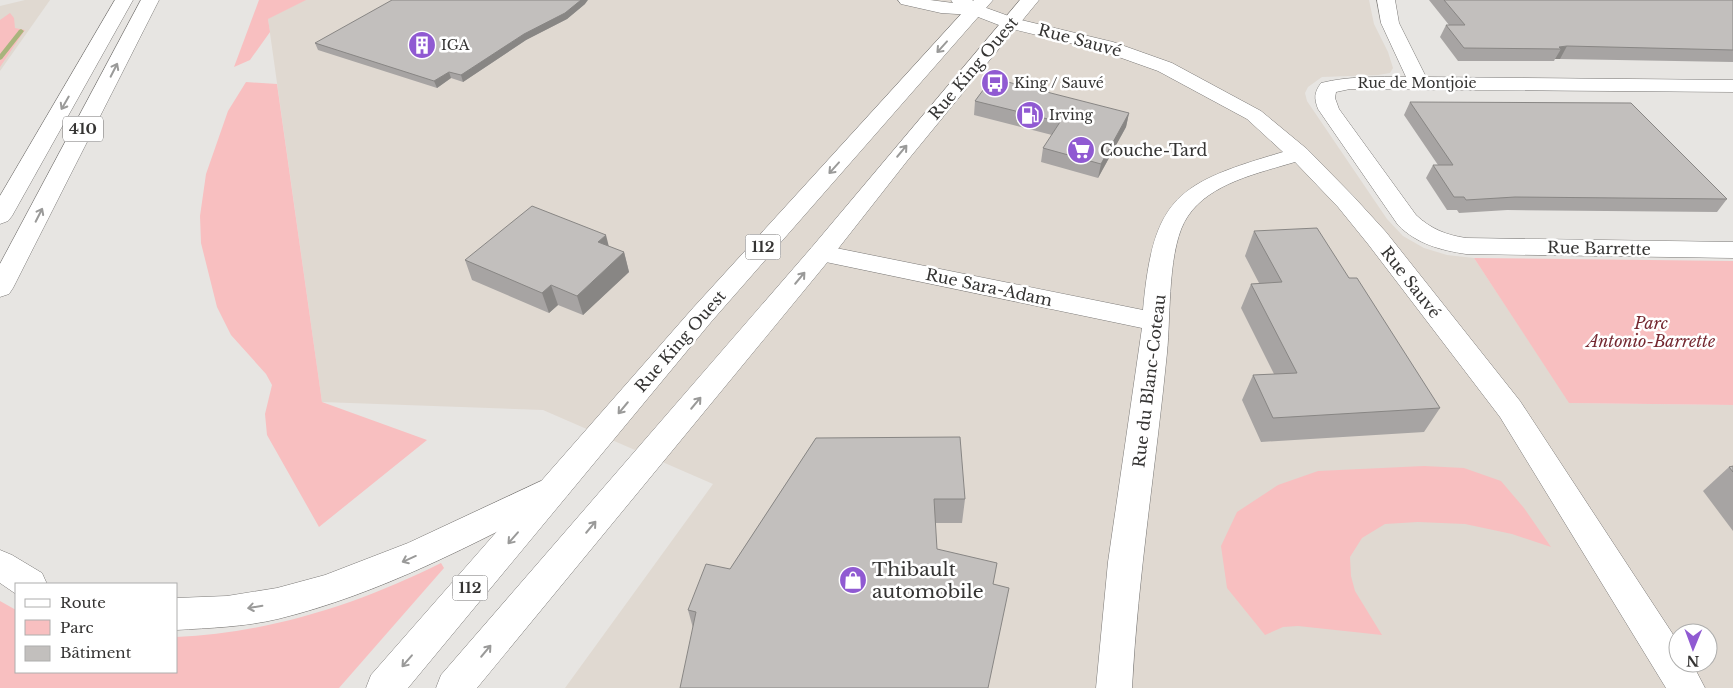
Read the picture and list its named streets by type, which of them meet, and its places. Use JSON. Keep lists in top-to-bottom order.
{
  "streets": {
    "main road": [
      "Rue Sauvé",
      "Rue King Ouest",
      "Rue de Montjoie",
      "410",
      "112",
      "Rue Barrette",
      "Rue Sara-Adam",
      "Rue du Blanc-Coteau"
    ]
  },
  "crossings": [
    ["Rue Sauvé", "Rue King Ouest"],
    ["Rue Sauvé", "Rue du Blanc-Coteau"],
    ["Rue King Ouest", "Rue Sara-Adam"],
    ["Rue de Montjoie", "Rue Barrette"],
    ["Rue Sara-Adam", "Rue du Blanc-Coteau"]
  ],
  "parks": ["Parc Antonio-Barrette"],
  "places": {
    "building": ["IGA"],
    "bus stop": ["King / Sauvé"],
    "fuel station": ["Irving"],
    "supermarket": ["Couche-Tard"],
    "shop": ["Thibault automobile"]
  },
  "legend": ["Route", "Parc", "Bâtiment"],
  "north": "bottom"
}
